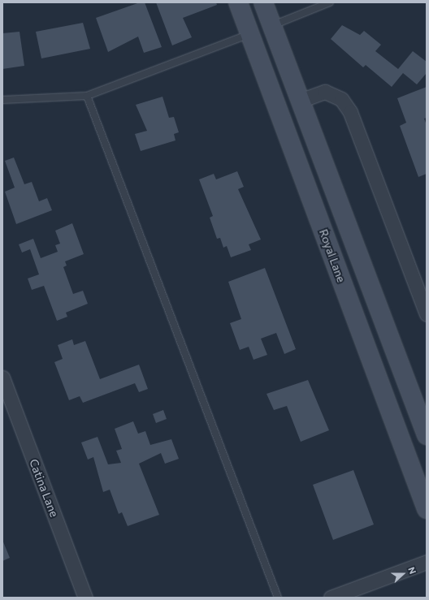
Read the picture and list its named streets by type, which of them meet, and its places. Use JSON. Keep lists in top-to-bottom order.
{
  "streets": {
    "main road": ["Royal Lane"],
    "street": ["Catina Lane"]
  },
  "north": "right"
}
